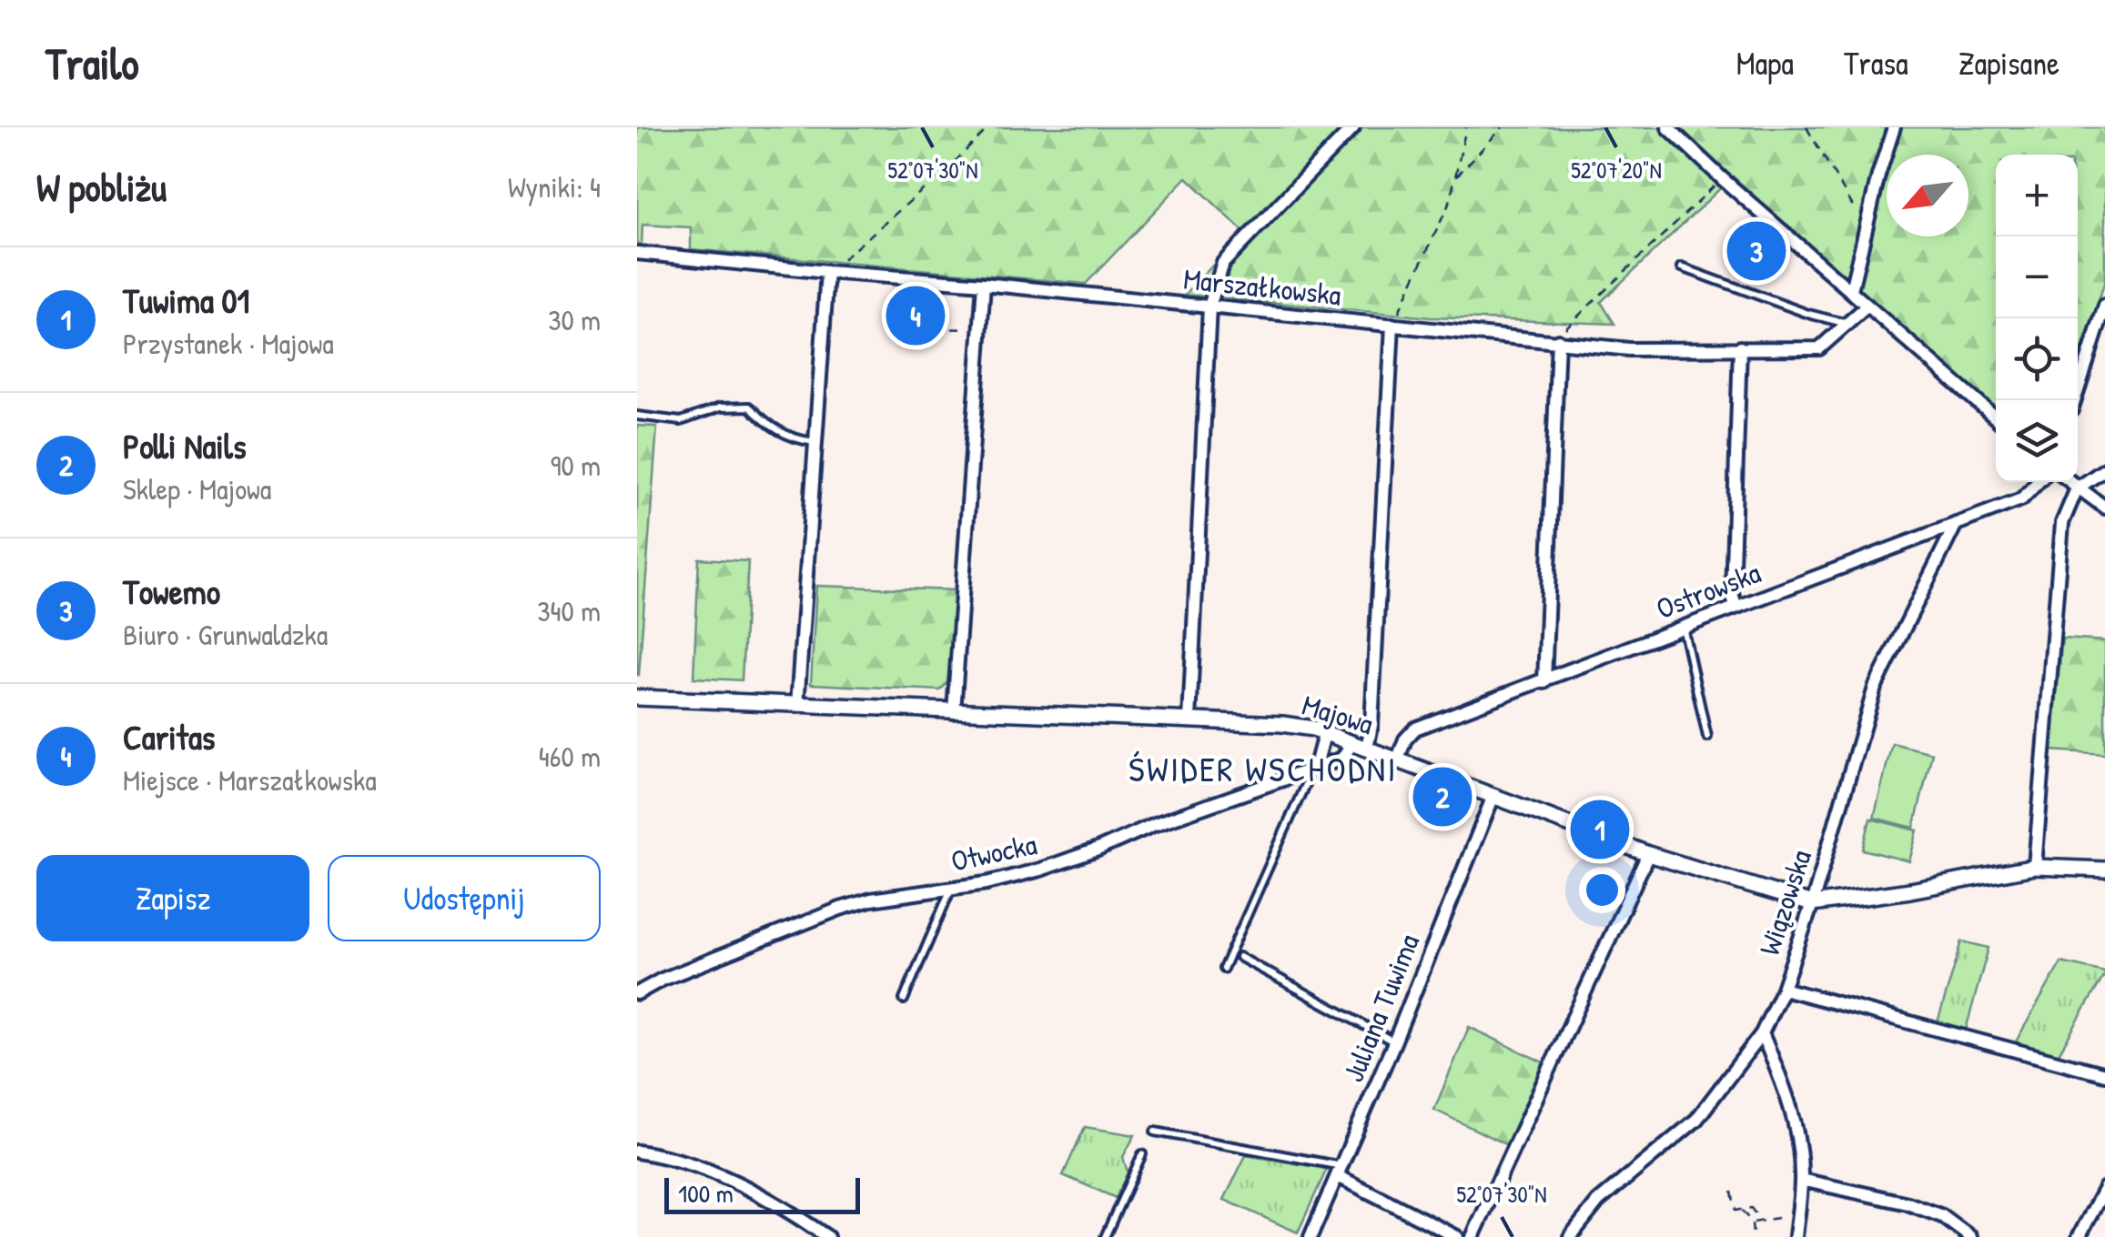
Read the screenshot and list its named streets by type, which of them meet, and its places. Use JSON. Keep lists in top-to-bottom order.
{
  "streets": {
    "street": [
      "Marszałkowska",
      "Ostrowska",
      "Majowa",
      "Otwocka",
      "Wiązowska",
      "Juliana Tuwima"
    ]
  },
  "crossings": [
    ["Ostrowska", "Majowa"],
    ["Ostrowska", "Wiązowska"],
    ["Majowa", "Otwocka"],
    ["Majowa", "Wiązowska"],
    ["Majowa", "Juliana Tuwima"]
  ],
  "districts": ["ŚWIDER WSCHODNI"],
  "scale_bar": "100 m",
  "north": "bottom left",
  "page": {
    "header": "Trailo",
    "nav": ["Mapa", "Trasa", "Zapisane"],
    "heading": ["W pobliżu", "Wyniki: 4"],
    "map_buttons": ["+", "−"],
    "pins": [
      "3",
      "4",
      "2",
      "1"
    ],
    "list": [
      {
        "mark": "1",
        "name": "Tuwima 01",
        "note": "Przystanek · Majowa",
        "value": "30 m"
      },
      {
        "mark": "2",
        "name": "Polli Nails",
        "note": "Sklep · Majowa",
        "value": "90 m"
      },
      {
        "mark": "3",
        "name": "Towemo",
        "note": "Biuro · Grunwaldzka",
        "value": "340 m"
      },
      {
        "mark": "4",
        "name": "Caritas",
        "note": "Miejsce · Marszałkowska",
        "value": "460 m"
      }
    ],
    "buttons": ["Zapisz", "Udostępnij"],
    "scale": "100 m"
  },
  "coordinates": ["52°07'20\"N", "52°07'30\"N"]
}
